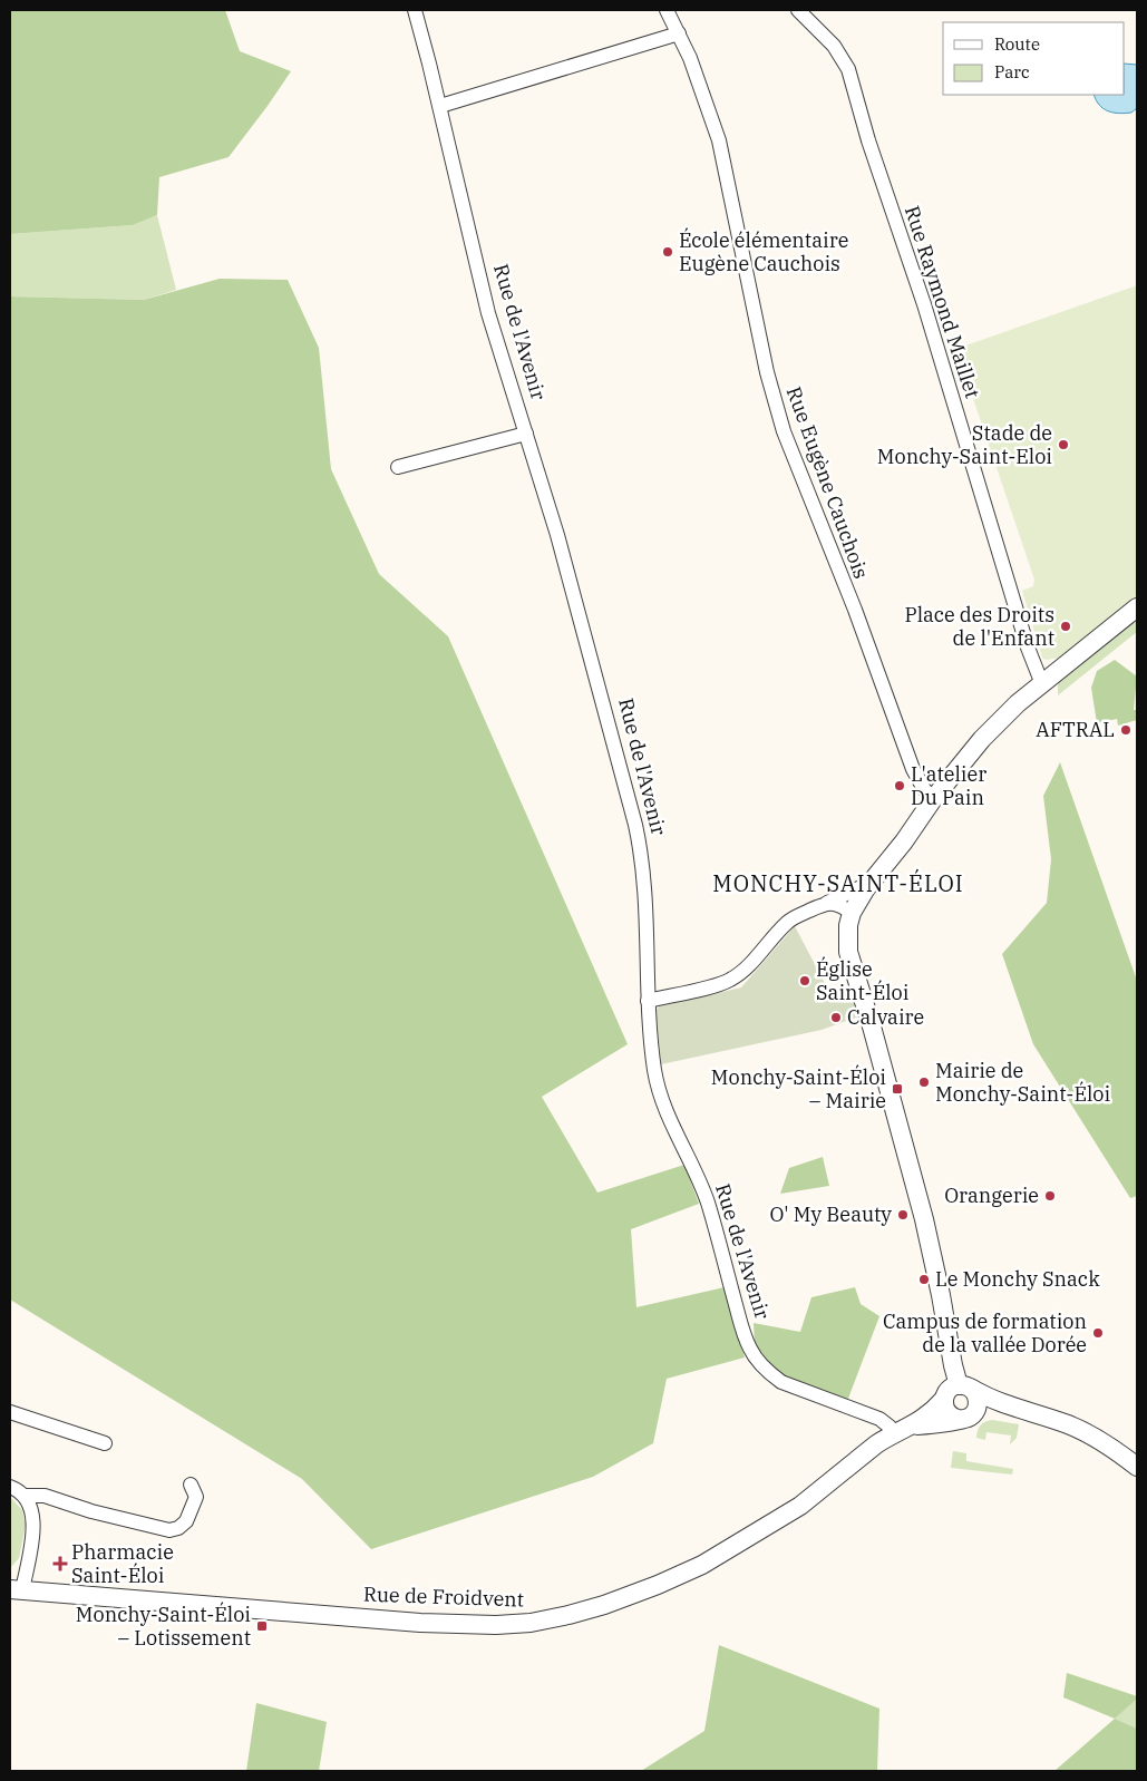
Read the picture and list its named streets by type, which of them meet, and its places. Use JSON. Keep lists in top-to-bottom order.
{
  "streets": {
    "street": [
      "Rue Raymond Maillet",
      "Rue de l'Avenir",
      "Rue Eugène Cauchois",
      "Rue de Froidvent"
    ]
  },
  "crossings": [
    ["Rue de l'Avenir", "Rue de Froidvent"]
  ],
  "districts": ["MONCHY-SAINT-ÉLOI"],
  "places": {
    "other": [
      "École élémentaire Eugène Cauchois",
      "Stade de Monchy-Saint-Eloi",
      "Place des Droits de l'Enfant",
      "AFTRAL",
      "L'atelier Du Pain",
      "Église Saint-Éloi",
      "Calvaire",
      "Mairie de Monchy-Saint-Éloi",
      "Orangerie",
      "O' My Beauty",
      "Le Monchy Snack",
      "Campus de formation de la vallée Dorée"
    ],
    "transit": ["Monchy-Saint-Éloi – Mairie", "Monchy-Saint-Éloi – Lotissement"],
    "health": ["Pharmacie Saint-Éloi"]
  },
  "legend": ["Route", "Parc"]
}
